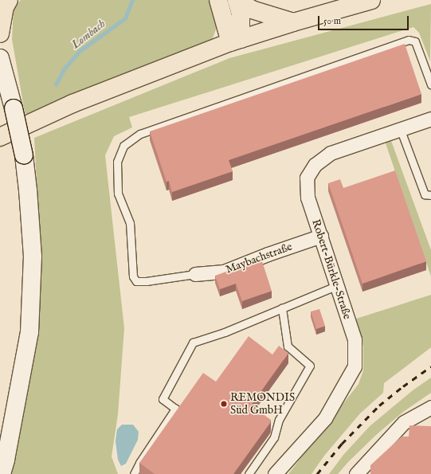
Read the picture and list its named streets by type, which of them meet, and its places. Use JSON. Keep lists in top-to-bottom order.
{
  "streets": {
    "street": ["Maybachstraße", "Robert-Bürkle-Straße"]
  },
  "crossings": [
    ["Maybachstraße", "Robert-Bürkle-Straße"]
  ],
  "water": ["Lombach"],
  "places": ["REMONDIS Süd GmbH"],
  "scale_bar": "50 m"
}
